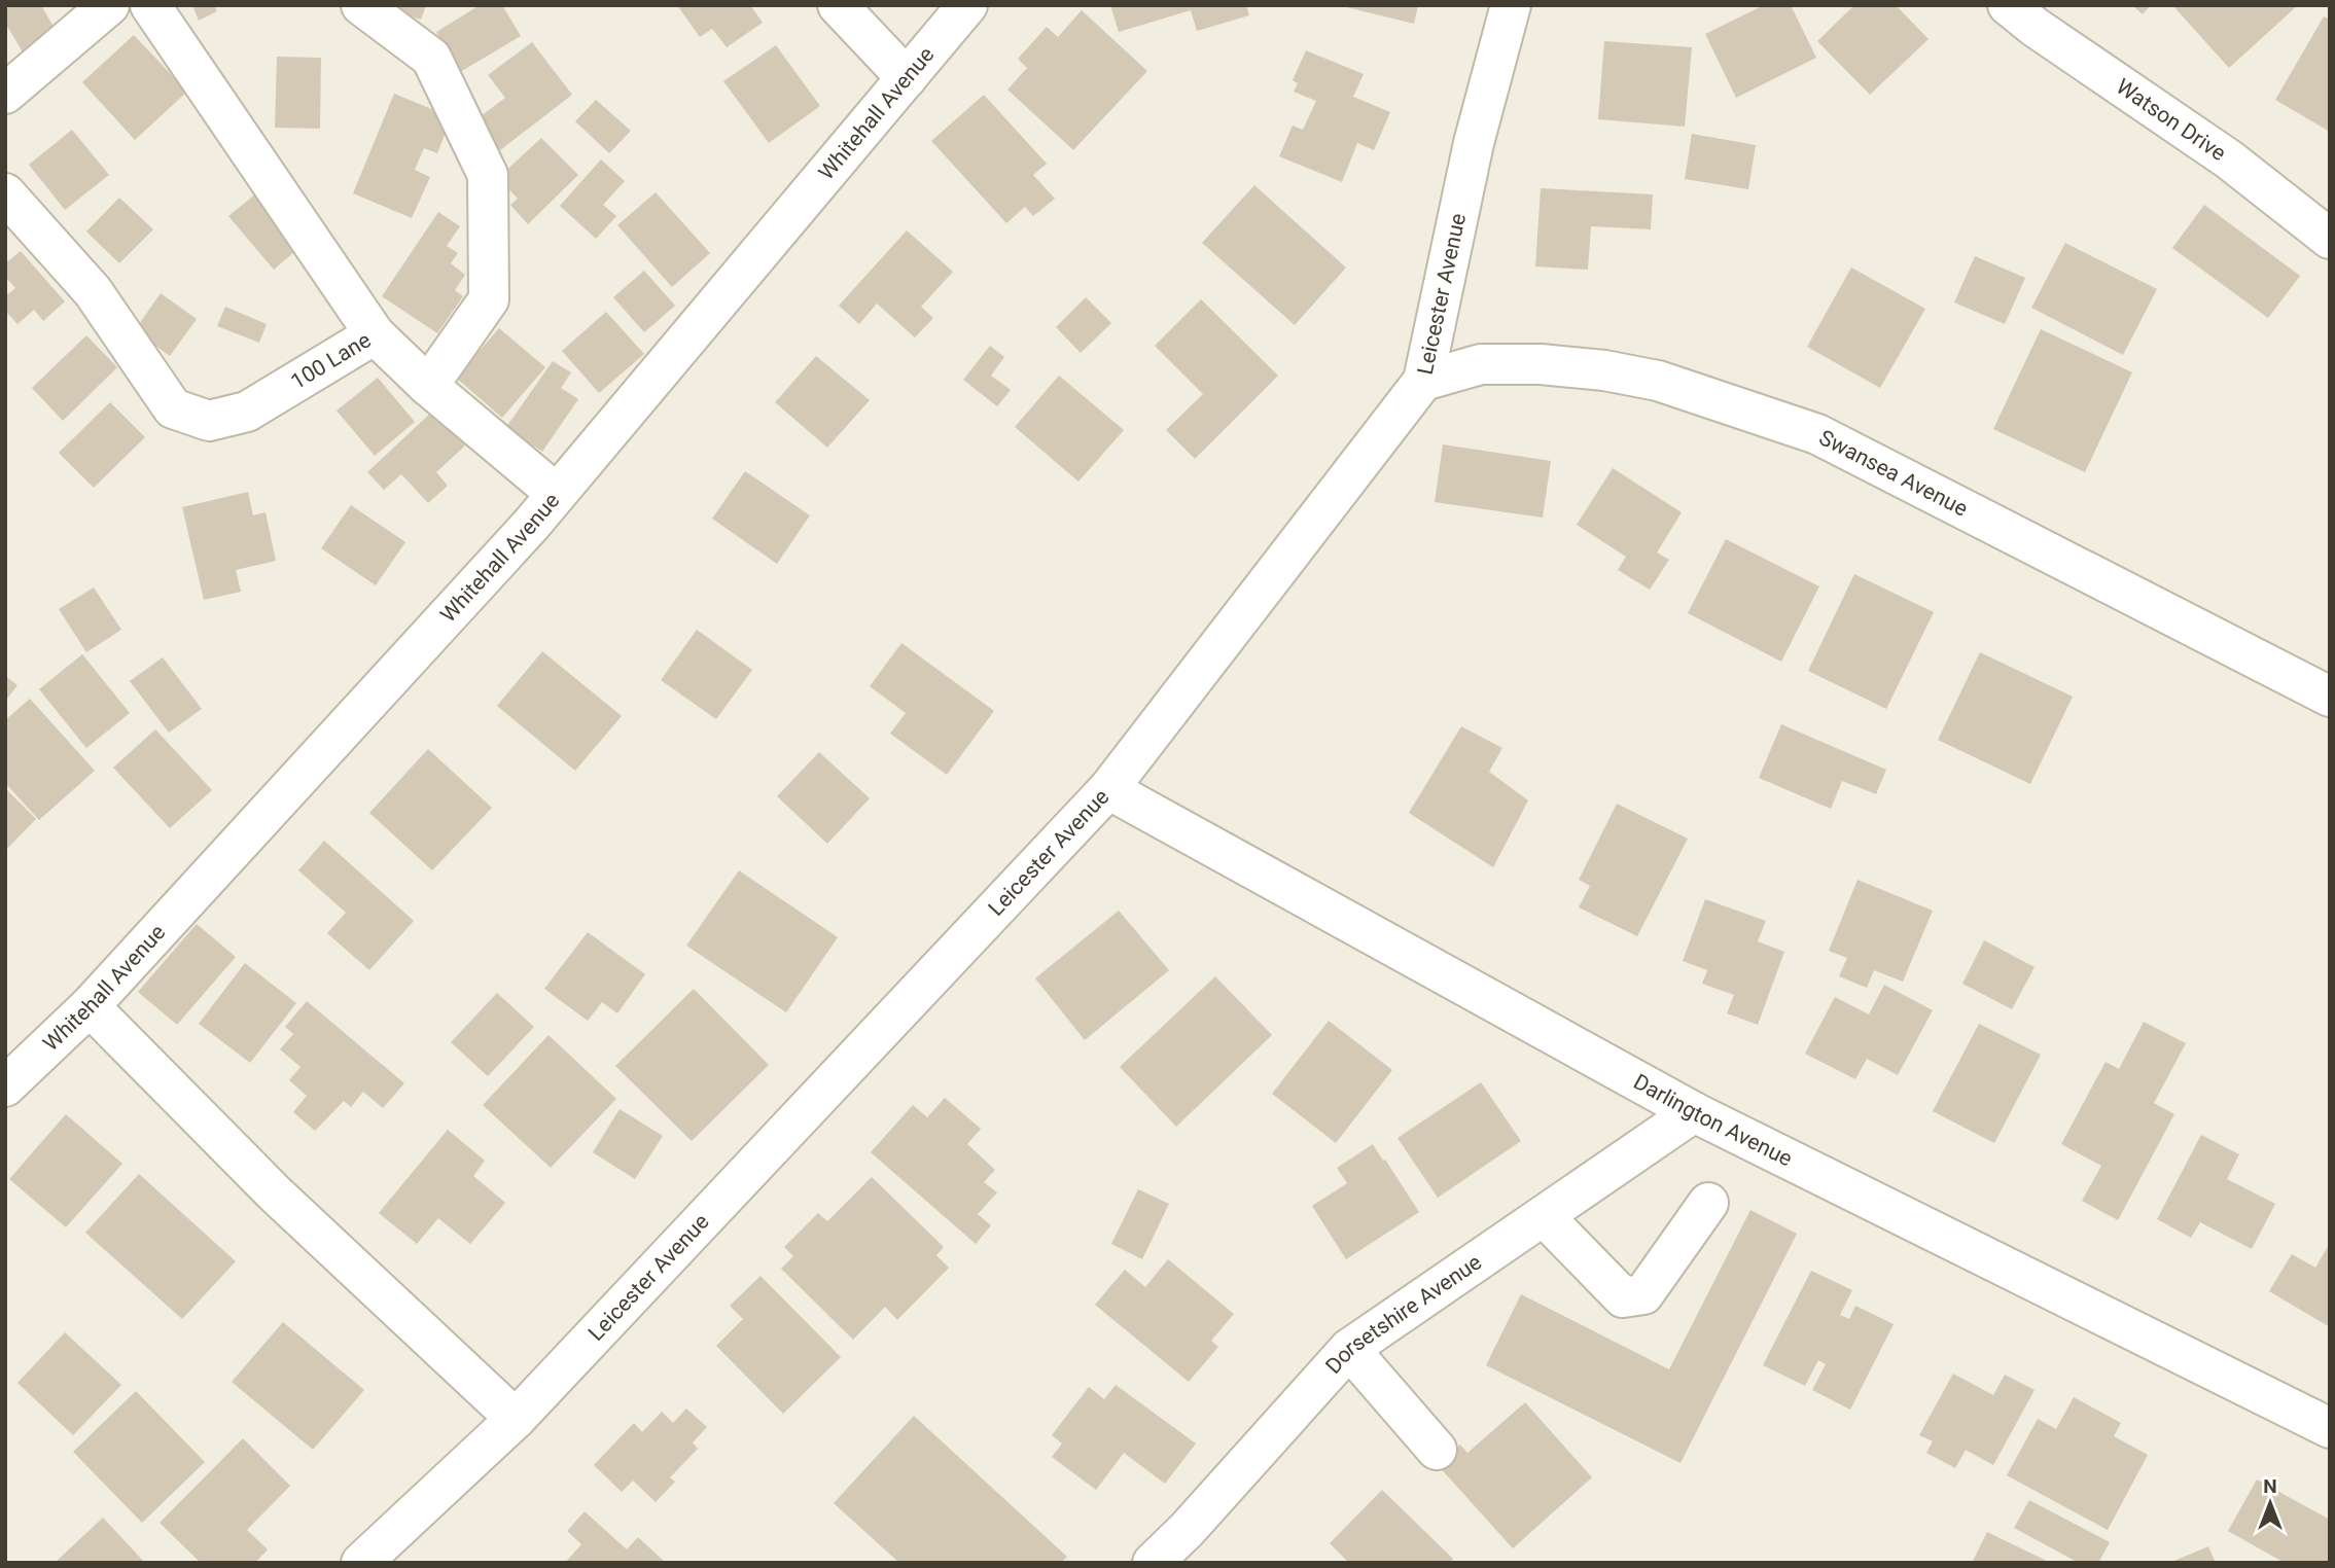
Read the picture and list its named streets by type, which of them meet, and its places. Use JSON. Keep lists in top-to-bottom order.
{
  "streets": {
    "street": [
      "Whitehall Avenue",
      "Watson Drive",
      "Leicester Avenue",
      "100 Lane",
      "Swansea Avenue",
      "Darlington Avenue",
      "Dorsetshire Avenue"
    ]
  },
  "crossings": [
    ["Leicester Avenue", "Swansea Avenue"],
    ["Leicester Avenue", "Darlington Avenue"],
    ["Darlington Avenue", "Dorsetshire Avenue"]
  ],
  "north": "top"
}
